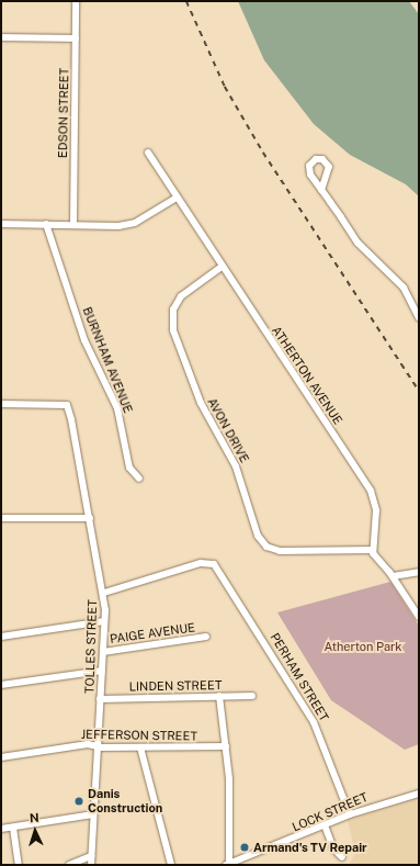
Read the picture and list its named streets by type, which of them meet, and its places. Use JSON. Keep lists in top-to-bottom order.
{
  "streets": {
    "street": [
      "EDSON STREET",
      "BURNHAM AVENUE",
      "ATHERTON AVENUE",
      "AVON DRIVE",
      "PAIGE AVENUE",
      "TOLLES STREET",
      "PERHAM STREET",
      "LINDEN STREET",
      "JEFFERSON STREET",
      "LOCK STREET"
    ]
  },
  "crossings": [
    ["ATHERTON AVENUE", "AVON DRIVE"],
    ["PAIGE AVENUE", "TOLLES STREET"],
    ["TOLLES STREET", "PERHAM STREET"],
    ["TOLLES STREET", "LINDEN STREET"],
    ["TOLLES STREET", "JEFFERSON STREET"],
    ["PERHAM STREET", "LOCK STREET"]
  ],
  "parks": ["Atherton Park"],
  "places": ["Danis Construction", "Armand's TV Repair"],
  "north": "top"
}
